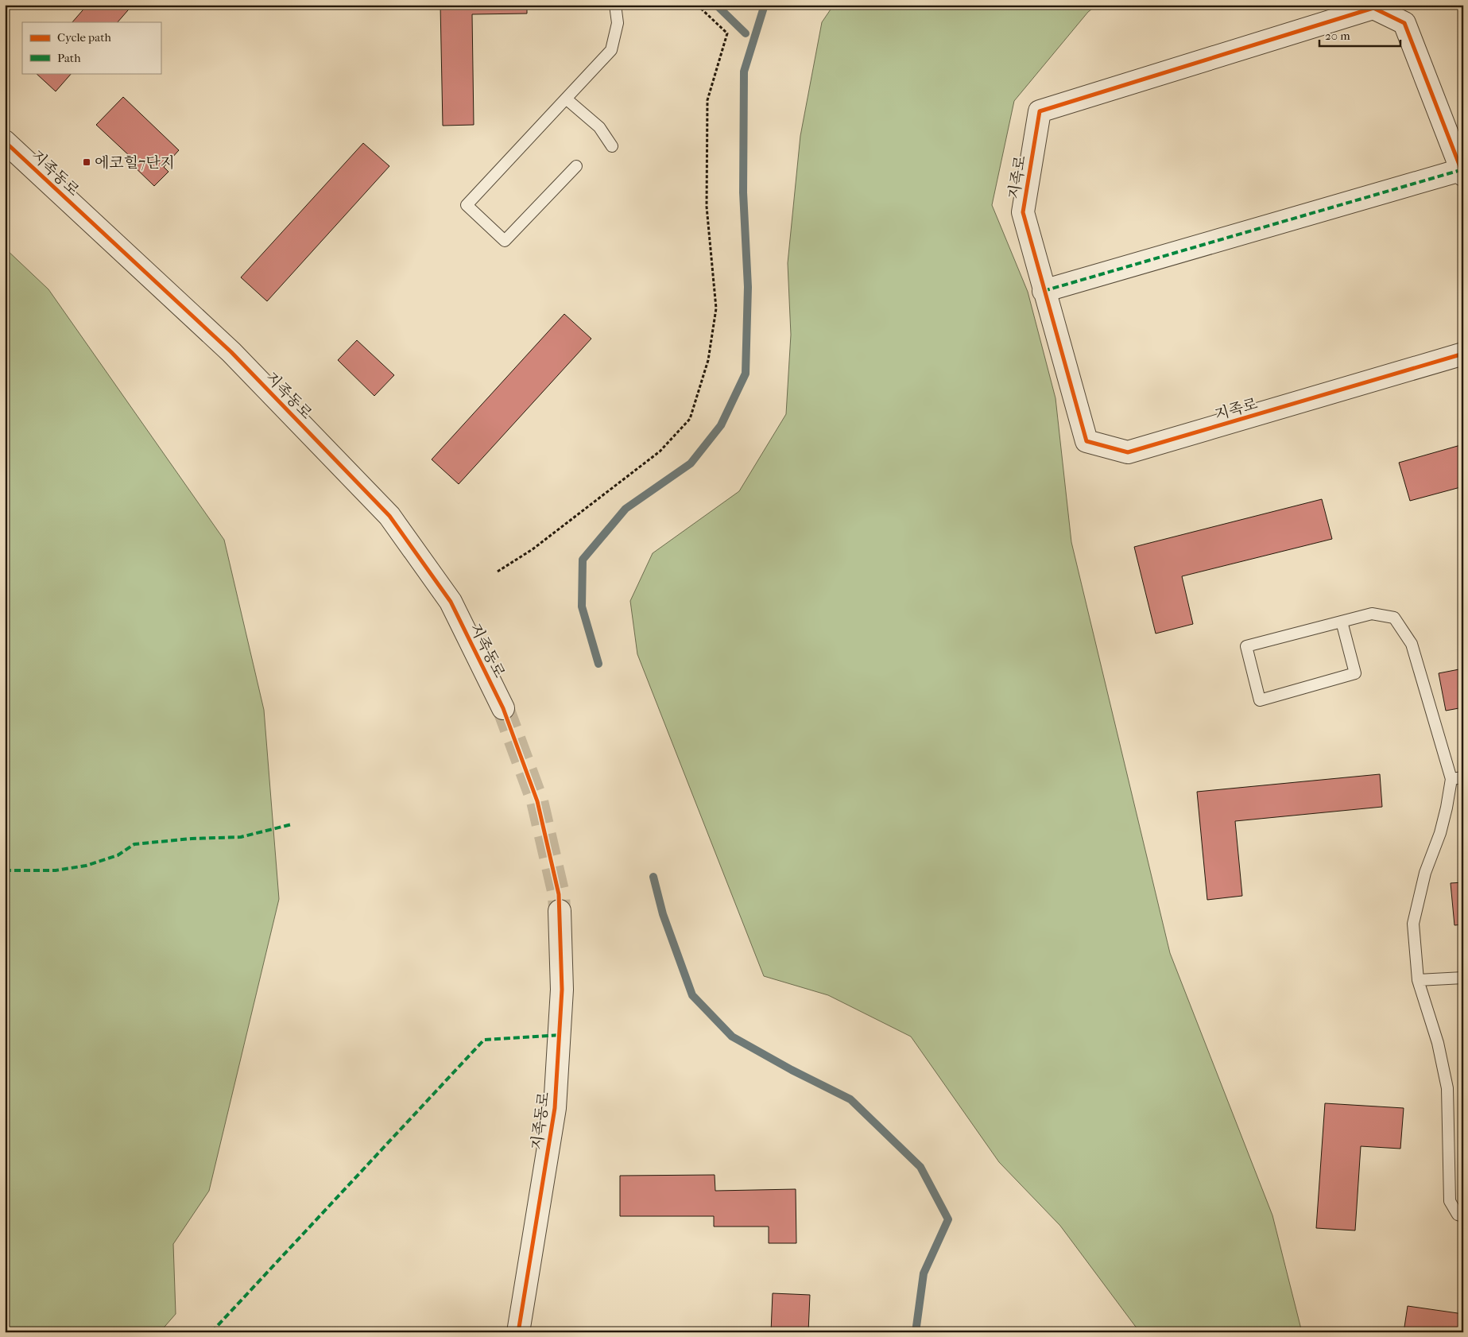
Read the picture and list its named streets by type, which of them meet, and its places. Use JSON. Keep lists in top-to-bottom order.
{
  "streets": {
    "street": ["지족동로", "지족로"]
  },
  "places": {
    "transit": ["에코힐7단지"]
  },
  "legend": ["Cycle path", "Path"],
  "scale_bar": "20 m"
}
